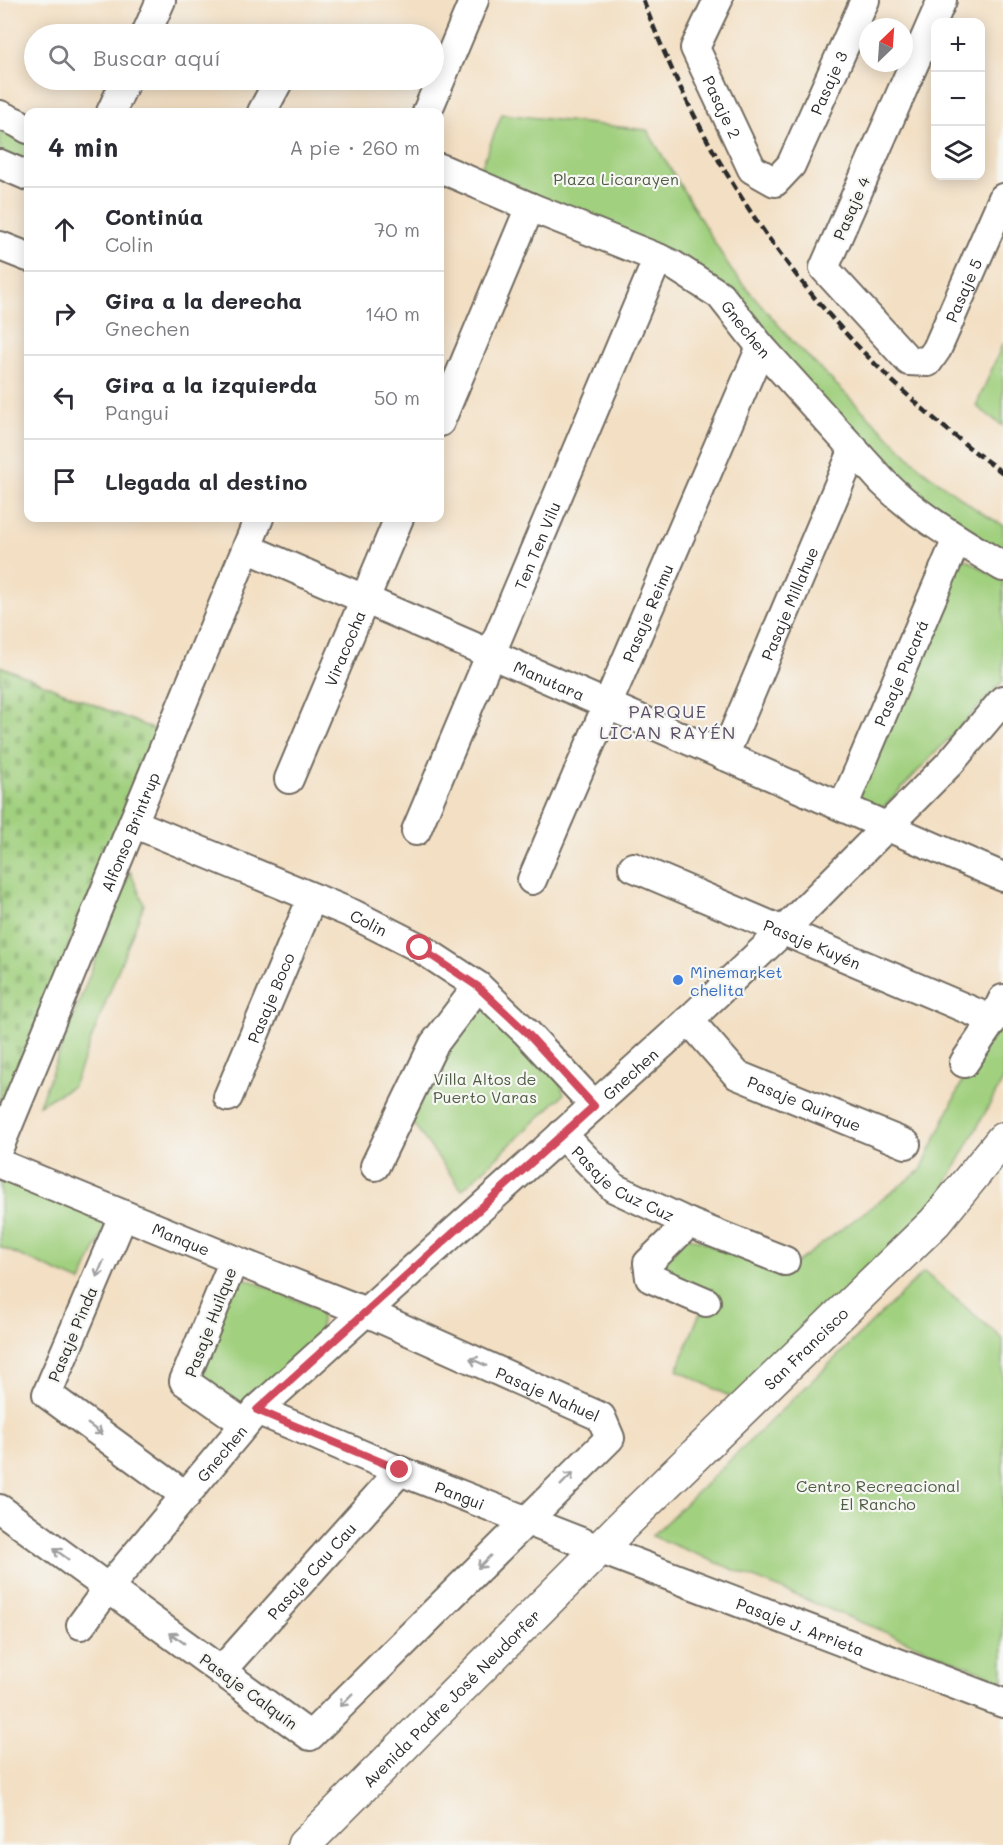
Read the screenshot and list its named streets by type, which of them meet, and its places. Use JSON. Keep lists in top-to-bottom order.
{
  "streets": {
    "main road": ["San Francisco", "Avenida Padre José Neudorfer"],
    "street": [
      "Pasaje 3",
      "Pasaje 2",
      "Pasaje 4",
      "Pasaje 5",
      "Gnechen",
      "Ten Ten Vilu",
      "Pasaje Millahue",
      "Pasaje Reimu",
      "Viracocha",
      "Pasaje Pucará",
      "Manutara",
      "Alfonso Brintrup",
      "Colin",
      "Pasaje Kuyén",
      "Pasaje Boco",
      "Pasaje Quirque",
      "Pasaje Cuz Cuz",
      "Manque",
      "Pasaje Huilque",
      "Pasaje Pinda",
      "Pasaje Nahuel",
      "Pangui",
      "Pasaje Cau Cau",
      "Pasaje J. Arrieta",
      "Pasaje Calquín"
    ]
  },
  "crossings": [
    ["Pasaje 3", "Pasaje 2"],
    ["Pasaje 4", "Pasaje 5"],
    ["Gnechen", "Ten Ten Vilu"],
    ["Gnechen", "Pasaje Millahue"],
    ["Gnechen", "Pasaje Reimu"],
    ["Gnechen", "Pasaje Pucará"],
    ["Gnechen", "Manutara"],
    ["Gnechen", "Colin"],
    ["Gnechen", "Pasaje Kuyén"],
    ["Gnechen", "Pasaje Quirque"],
    ["Gnechen", "Pasaje Cuz Cuz"],
    ["Gnechen", "Manque"],
    ["Gnechen", "Pasaje Huilque"],
    ["Gnechen", "Pasaje Pinda"],
    ["Gnechen", "Pasaje Nahuel"],
    ["Gnechen", "Pangui"],
    ["Gnechen", "Pasaje Calquín"],
    ["Ten Ten Vilu", "Manutara"],
    ["Pasaje Millahue", "Manutara"],
    ["Pasaje Reimu", "Manutara"],
    ["Viracocha", "Manutara"],
    ["Pasaje Pucará", "Manutara"],
    ["Manutara", "Alfonso Brintrup"],
    ["Alfonso Brintrup", "Colin"],
    ["Colin", "Pasaje Boco"],
    ["Manque", "Pasaje Huilque"],
    ["Manque", "Pasaje Pinda"],
    ["Manque", "Pasaje Nahuel"],
    ["Pasaje Huilque", "Pangui"],
    ["San Francisco", "Pangui"],
    ["San Francisco", "Pasaje J. Arrieta"],
    ["San Francisco", "Avenida Padre José Neudorfer"],
    ["Pasaje Nahuel", "Pangui"],
    ["Pasaje Nahuel", "Pasaje Calquín"],
    ["Pangui", "Pasaje Cau Cau"],
    ["Pangui", "Pasaje J. Arrieta"],
    ["Pangui", "Pasaje Calquín"],
    ["Pangui", "Avenida Padre José Neudorfer"],
    ["Pasaje Cau Cau", "Pasaje Calquín"],
    ["Pasaje J. Arrieta", "Avenida Padre José Neudorfer"]
  ],
  "districts": ["PARQUE LICAN RAYÉN"],
  "parks": ["Plaza Licarayen", "Villa Altos de Puerto Varas", "Centro Recreacional El Rancho"],
  "places": ["Minemarket chelita"],
  "north": "top right",
  "page": {
    "map_buttons": ["+", "−"],
    "search": "Buscar aquí",
    "heading": ["4 min", "A pie · 260 m"],
    "list": [
      ["Continúa", "Colin", "70 m"],
      ["Gira a la derecha", "Gnechen", "140 m"],
      ["Gira a la izquierda", "Pangui", "50 m"],
      "Llegada al destino"
    ]
  }
}
